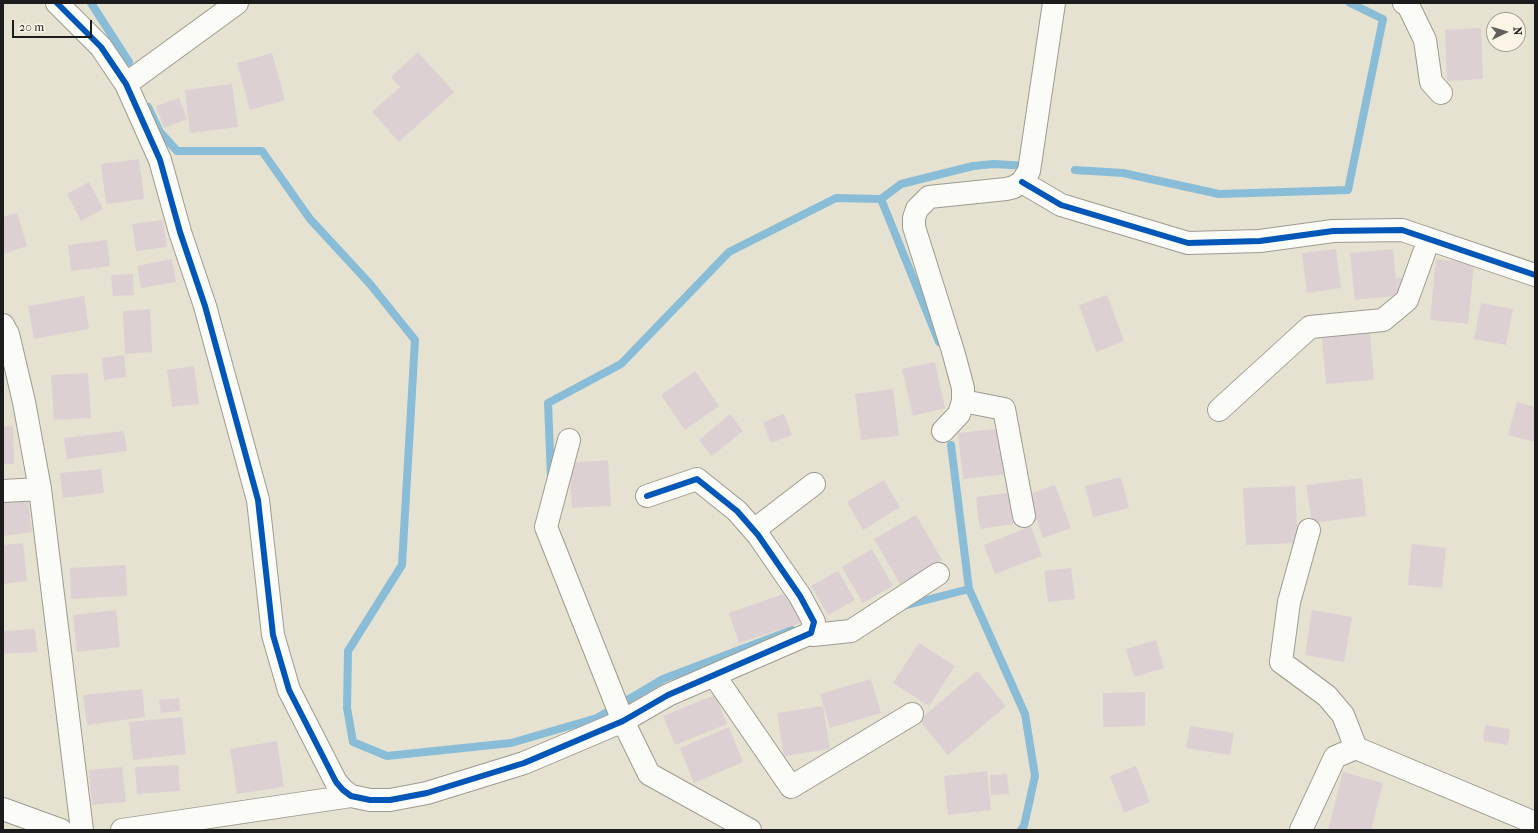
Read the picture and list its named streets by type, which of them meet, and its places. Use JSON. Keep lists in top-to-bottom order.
{
  "scale_bar": "20 m",
  "north": "right"
}
